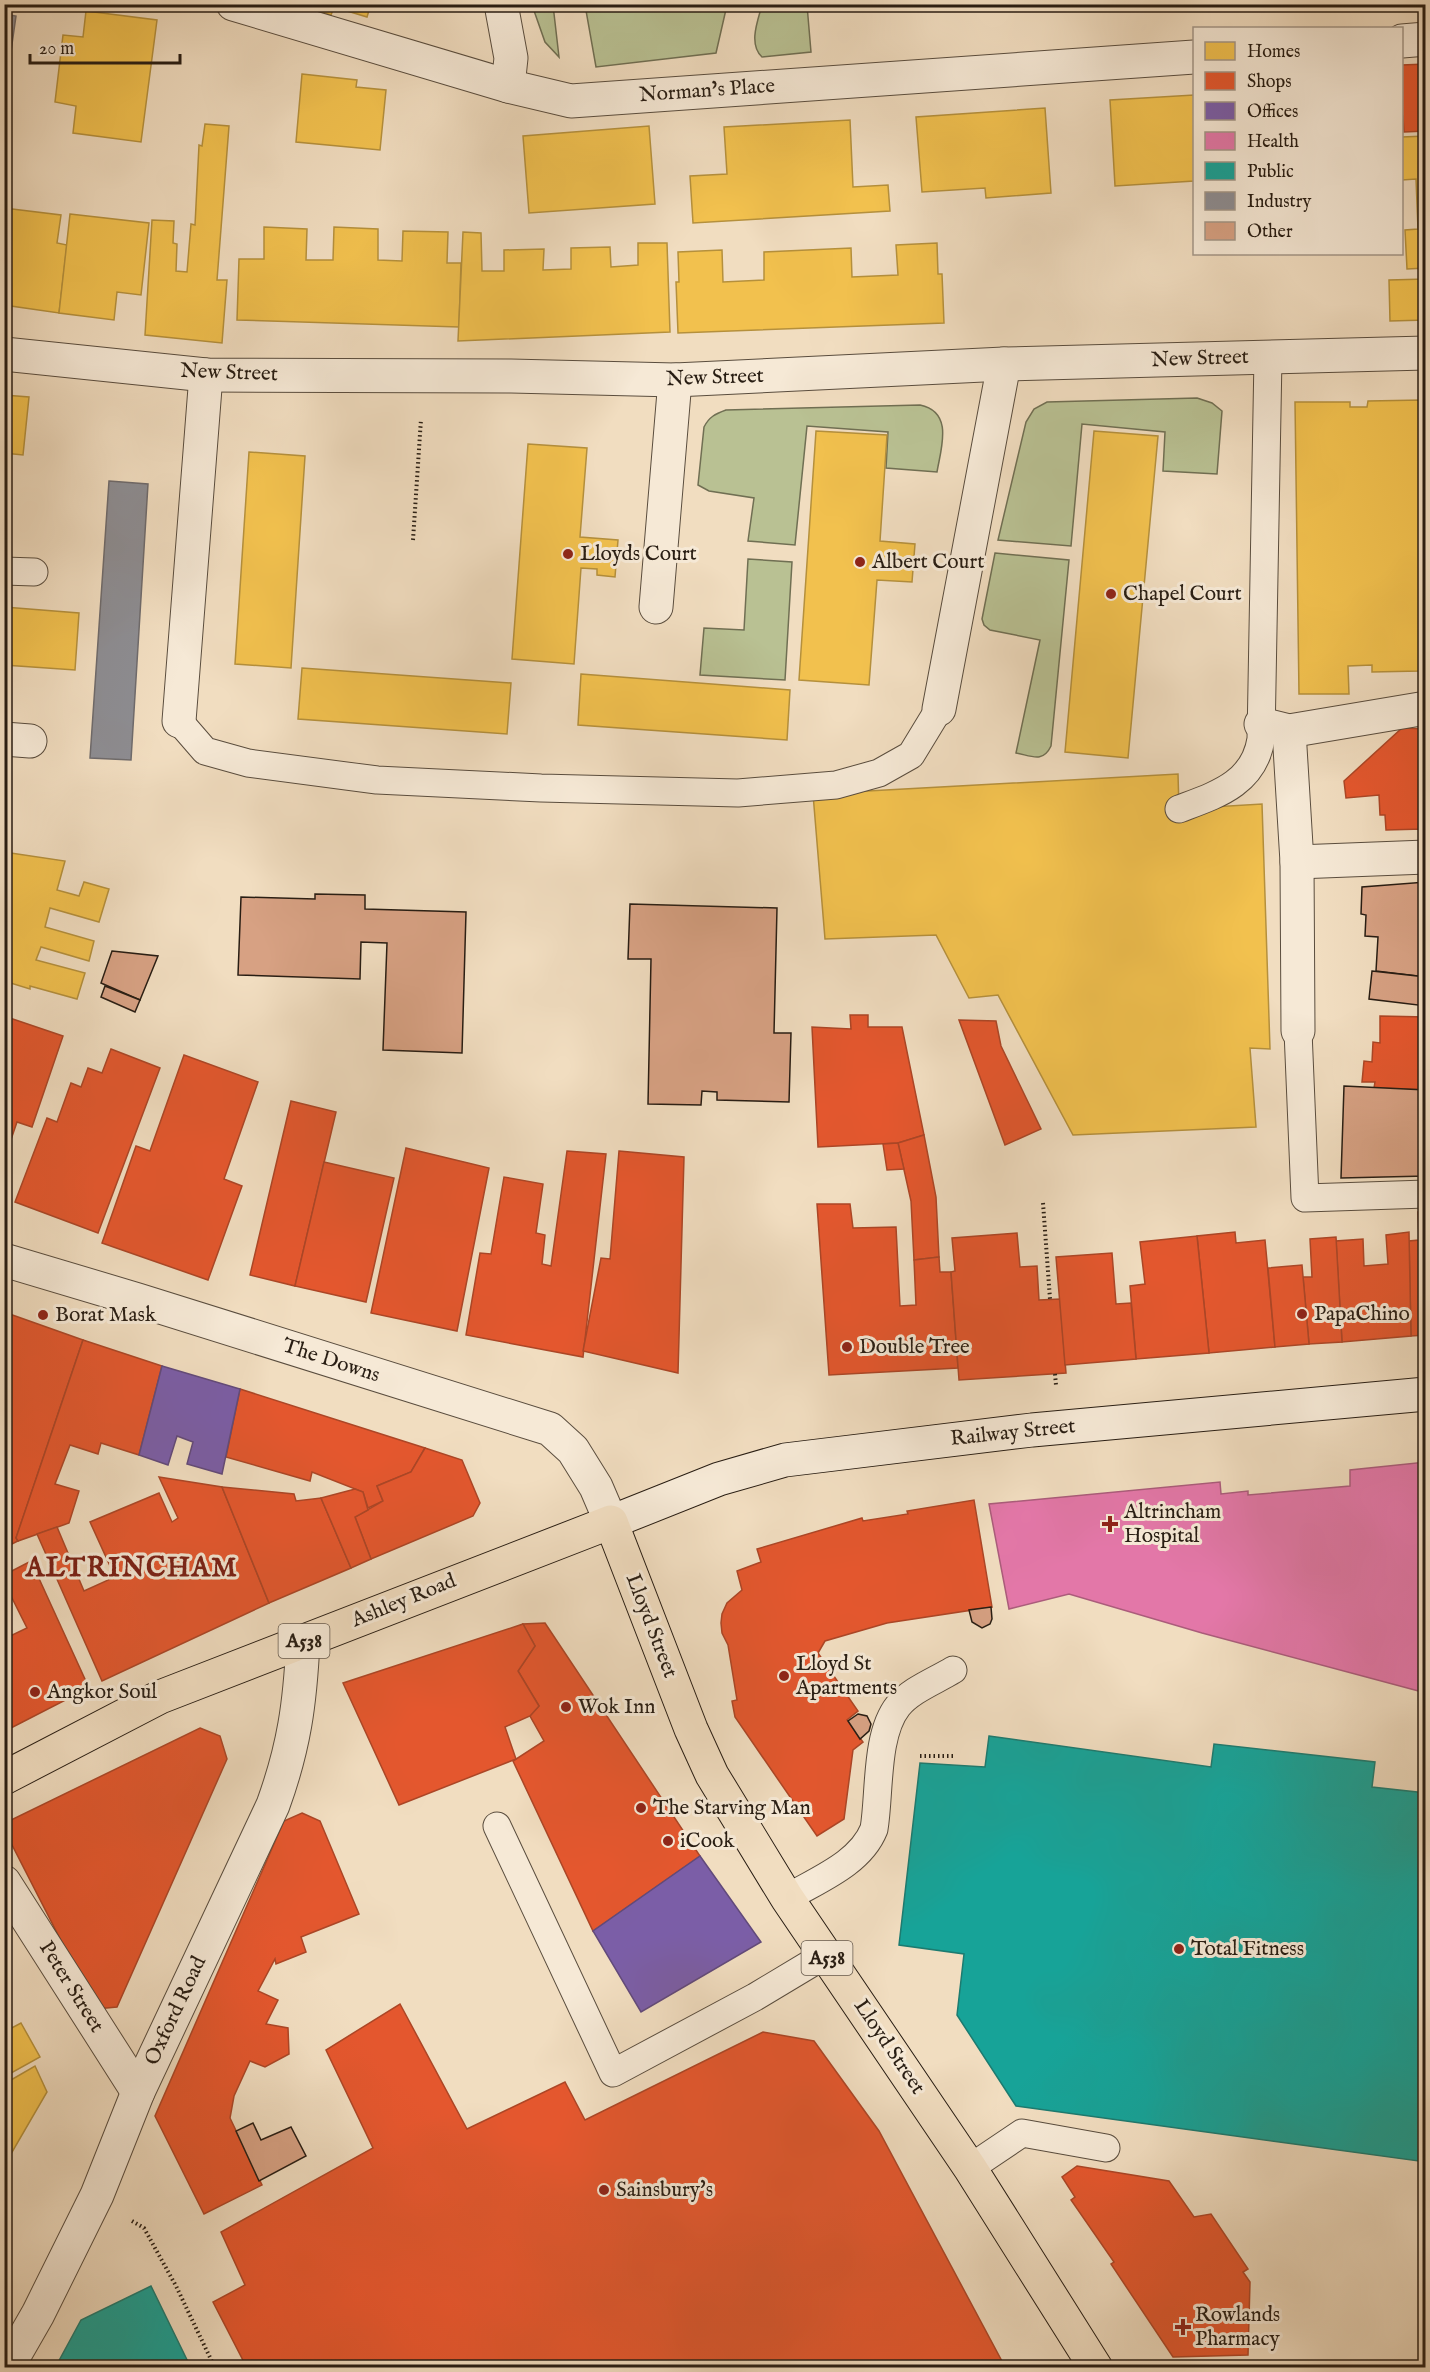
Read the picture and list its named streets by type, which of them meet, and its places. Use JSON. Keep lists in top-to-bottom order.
{
  "streets": {
    "main road": ["Ashley Road", "Lloyd Street", "A538"],
    "street": [
      "Norman's Place",
      "New Street",
      "The Downs",
      "Railway Street",
      "Peter Street",
      "Oxford Road"
    ]
  },
  "crossings": [
    ["The Downs", "Railway Street"],
    ["The Downs", "Ashley Road"],
    ["The Downs", "Lloyd Street"],
    ["Railway Street", "Ashley Road"],
    ["Railway Street", "Lloyd Street"],
    ["Ashley Road", "Lloyd Street"],
    ["Ashley Road", "Oxford Road"],
    ["Peter Street", "Oxford Road"]
  ],
  "districts": ["ALTRINCHAM"],
  "places": {
    "other": [
      "Lloyds Court",
      "Albert Court",
      "Chapel Court",
      "PapaChino",
      "Borat Mask",
      "Double Tree",
      "Lloyd St Apartments",
      "Angkor Soul",
      "Wok Inn",
      "The Starving Man",
      "iCook",
      "Total Fitness",
      "Sainsbury's"
    ],
    "health": ["Altrincham Hospital", "Rowlands Pharmacy"]
  },
  "legend": [
    "Homes",
    "Shops",
    "Offices",
    "Health",
    "Public",
    "Industry",
    "Other"
  ],
  "scale_bar": "20 m"
}
